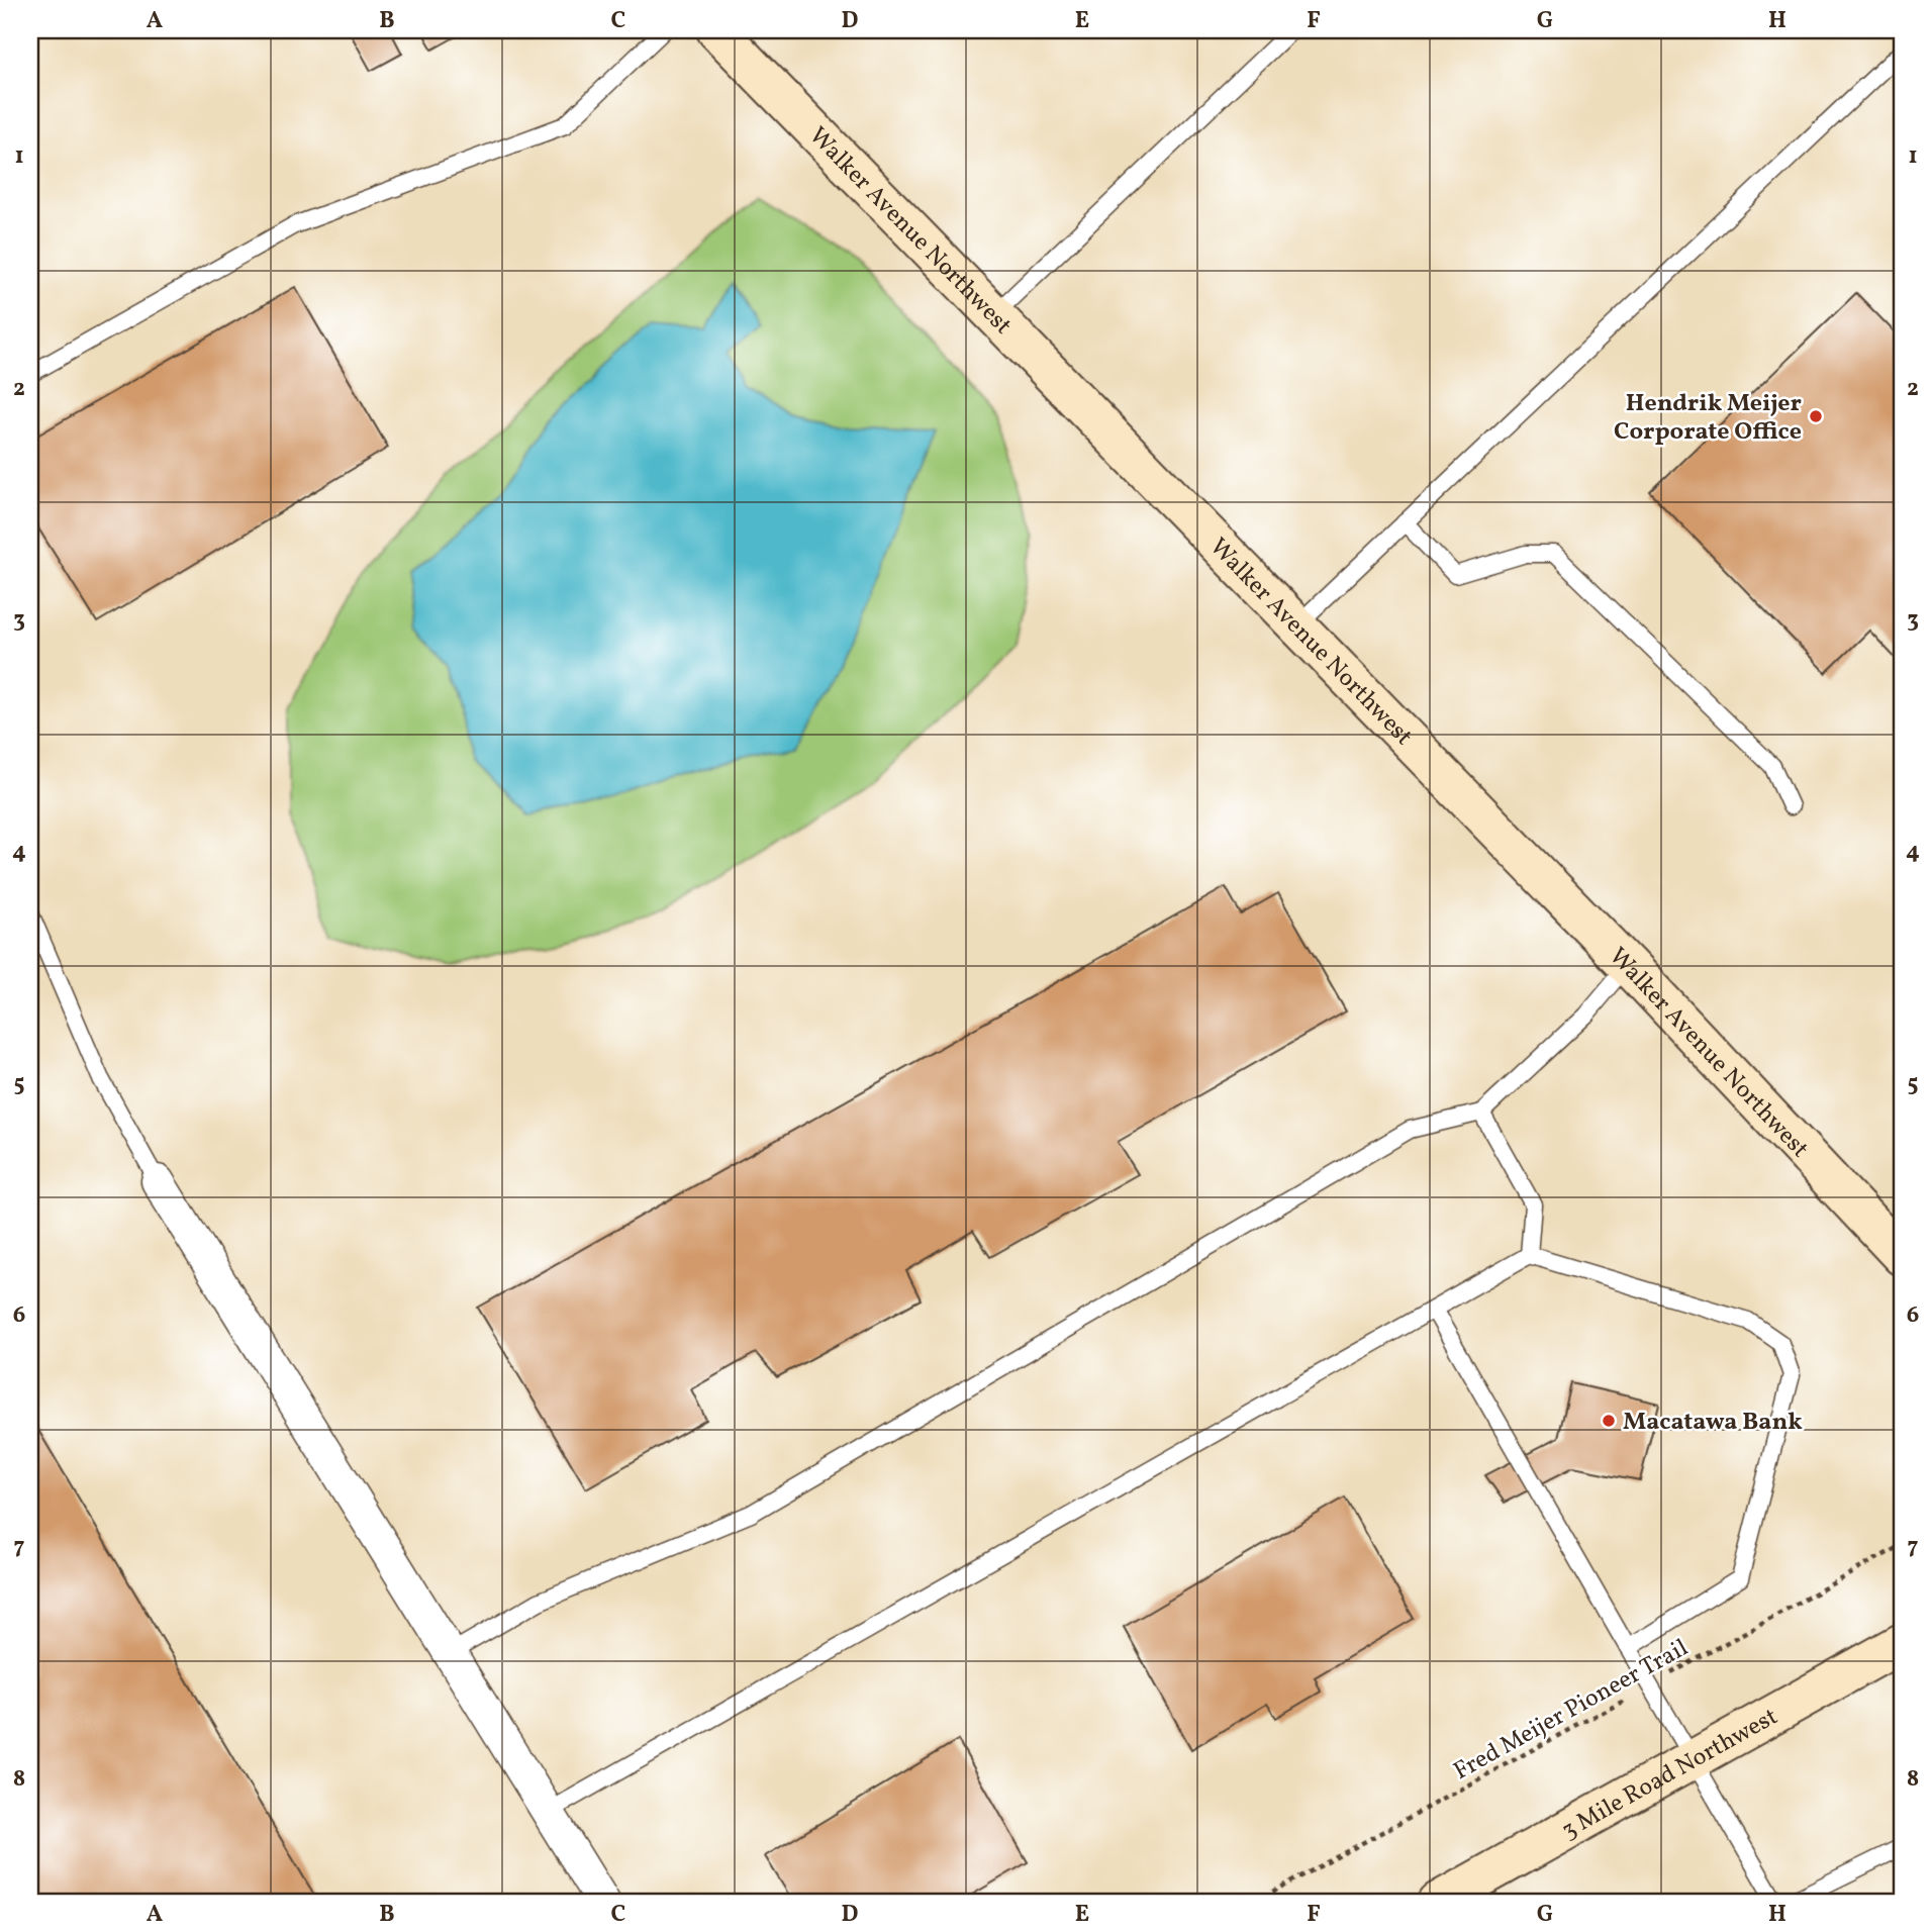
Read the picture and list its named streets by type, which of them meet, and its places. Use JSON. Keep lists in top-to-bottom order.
{
  "streets": {
    "main road": ["Walker Avenue Northwest", "3 Mile Road Northwest"],
    "path": ["Fred Meijer Pioneer Trail"]
  },
  "places": ["Hendrik Meijer Corporate Office", "Macatawa Bank"],
  "grid": {
    "columns": [
      "A",
      "B",
      "C",
      "D",
      "E",
      "F",
      "G",
      "H"
    ],
    "rows": [
      "1",
      "2",
      "3",
      "4",
      "5",
      "6",
      "7",
      "8"
    ]
  }
}
